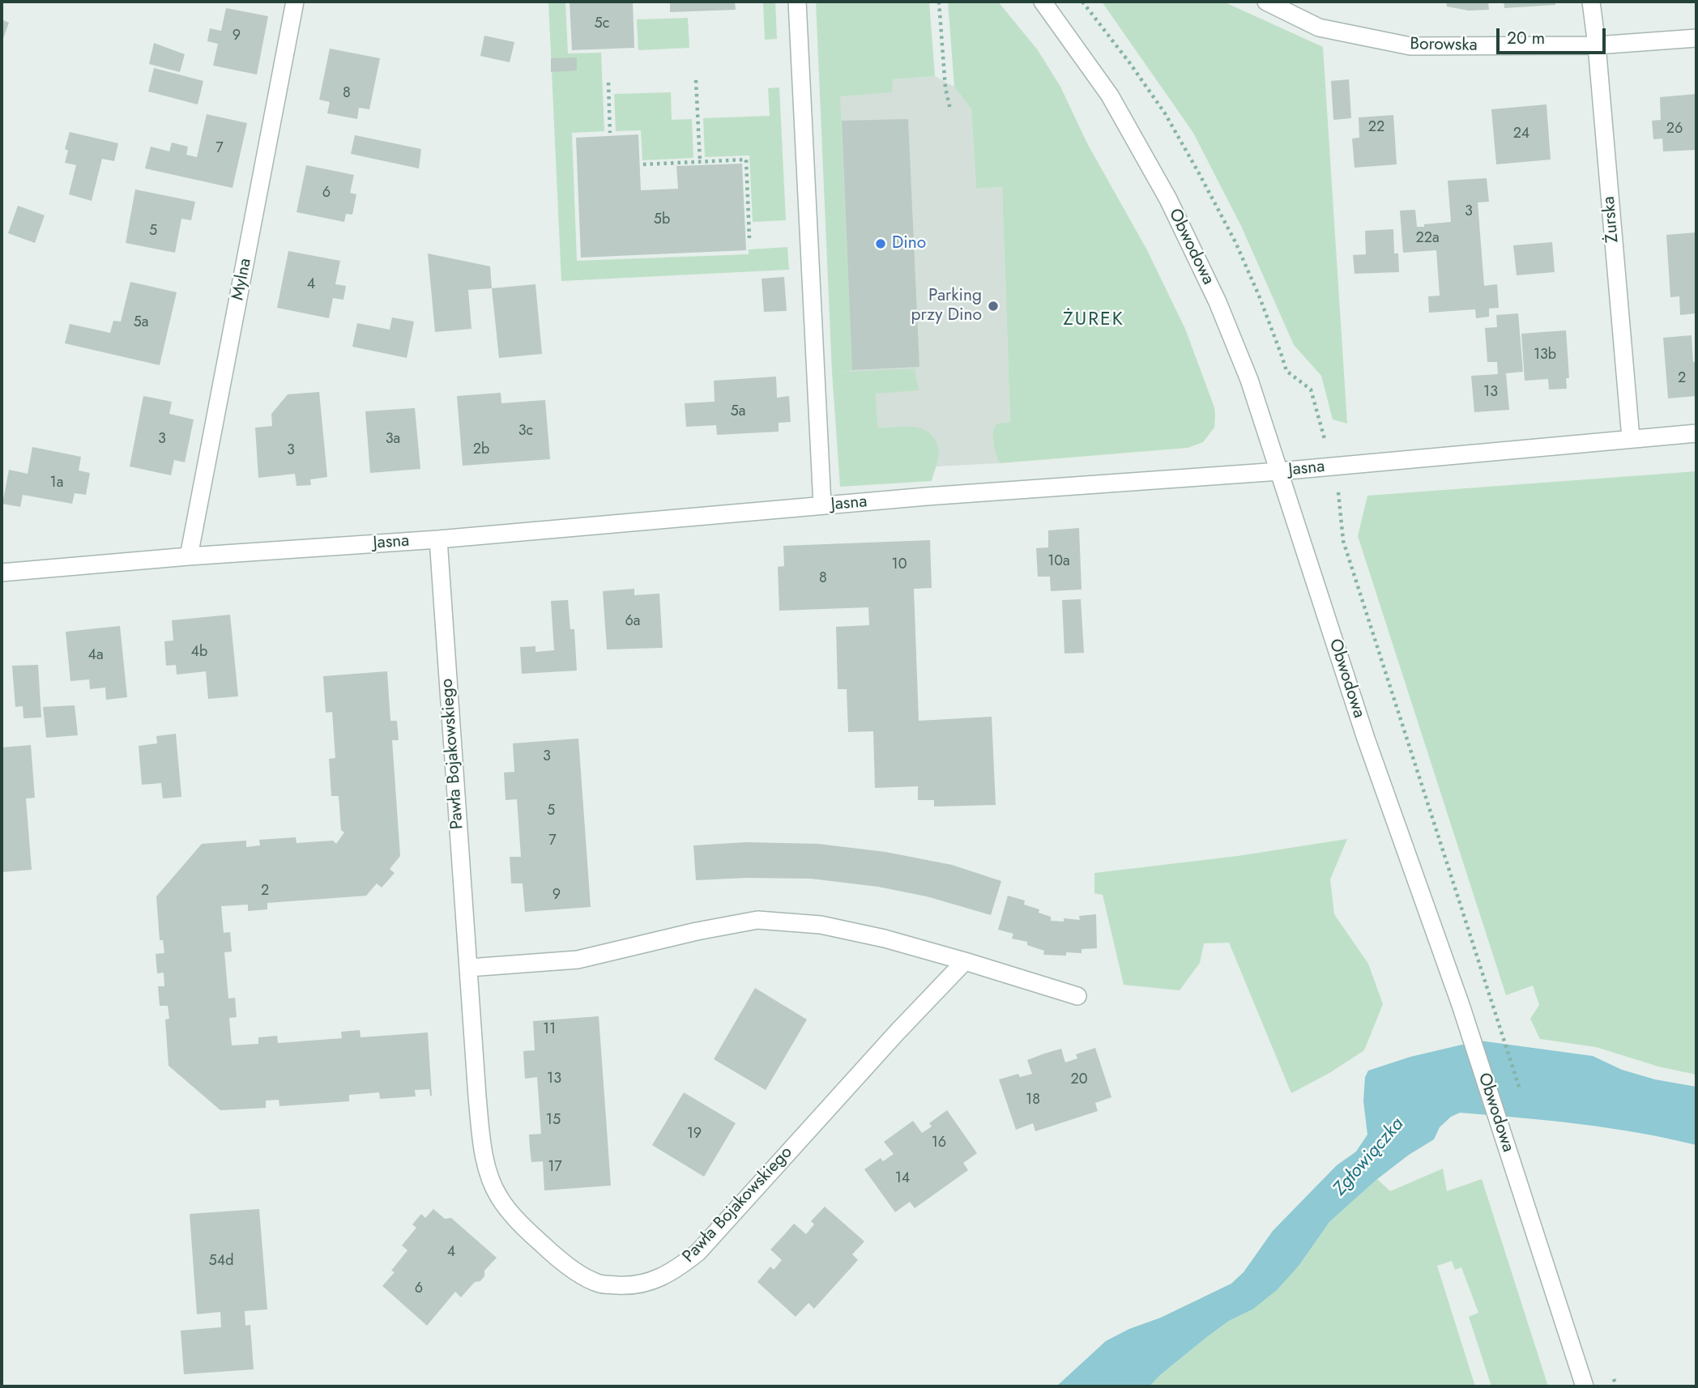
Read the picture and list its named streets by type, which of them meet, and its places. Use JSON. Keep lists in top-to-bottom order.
{
  "streets": {
    "street": [
      "Borowska",
      "Żurska",
      "Obwodowa",
      "Mylna",
      "Jasna",
      "Pawła Bojakowskiego"
    ]
  },
  "crossings": [
    ["Borowska", "Żurska"],
    ["Żurska", "Jasna"],
    ["Obwodowa", "Jasna"],
    ["Mylna", "Jasna"],
    ["Jasna", "Pawła Bojakowskiego"]
  ],
  "districts": ["ŻUREK"],
  "water": ["Zgłowiączka"],
  "places": ["Dino", "Parking przy Dino"],
  "house_numbers": [
    "5c",
    "9",
    "8",
    "22",
    "26",
    "24",
    "7",
    "6",
    "3",
    "5b",
    "5",
    "22a",
    "4",
    "5a",
    "13b",
    "2",
    "13",
    "5a",
    "3c",
    "3",
    "3a",
    "2b",
    "3",
    "1a",
    "10a",
    "10",
    "8",
    "6a",
    "4b",
    "4a",
    "3",
    "5",
    "7",
    "2",
    "9",
    "11",
    "13",
    "20",
    "18",
    "15",
    "19",
    "16",
    "17",
    "14",
    "4",
    "54d",
    "6"
  ],
  "scale_bar": "20 m"
}
